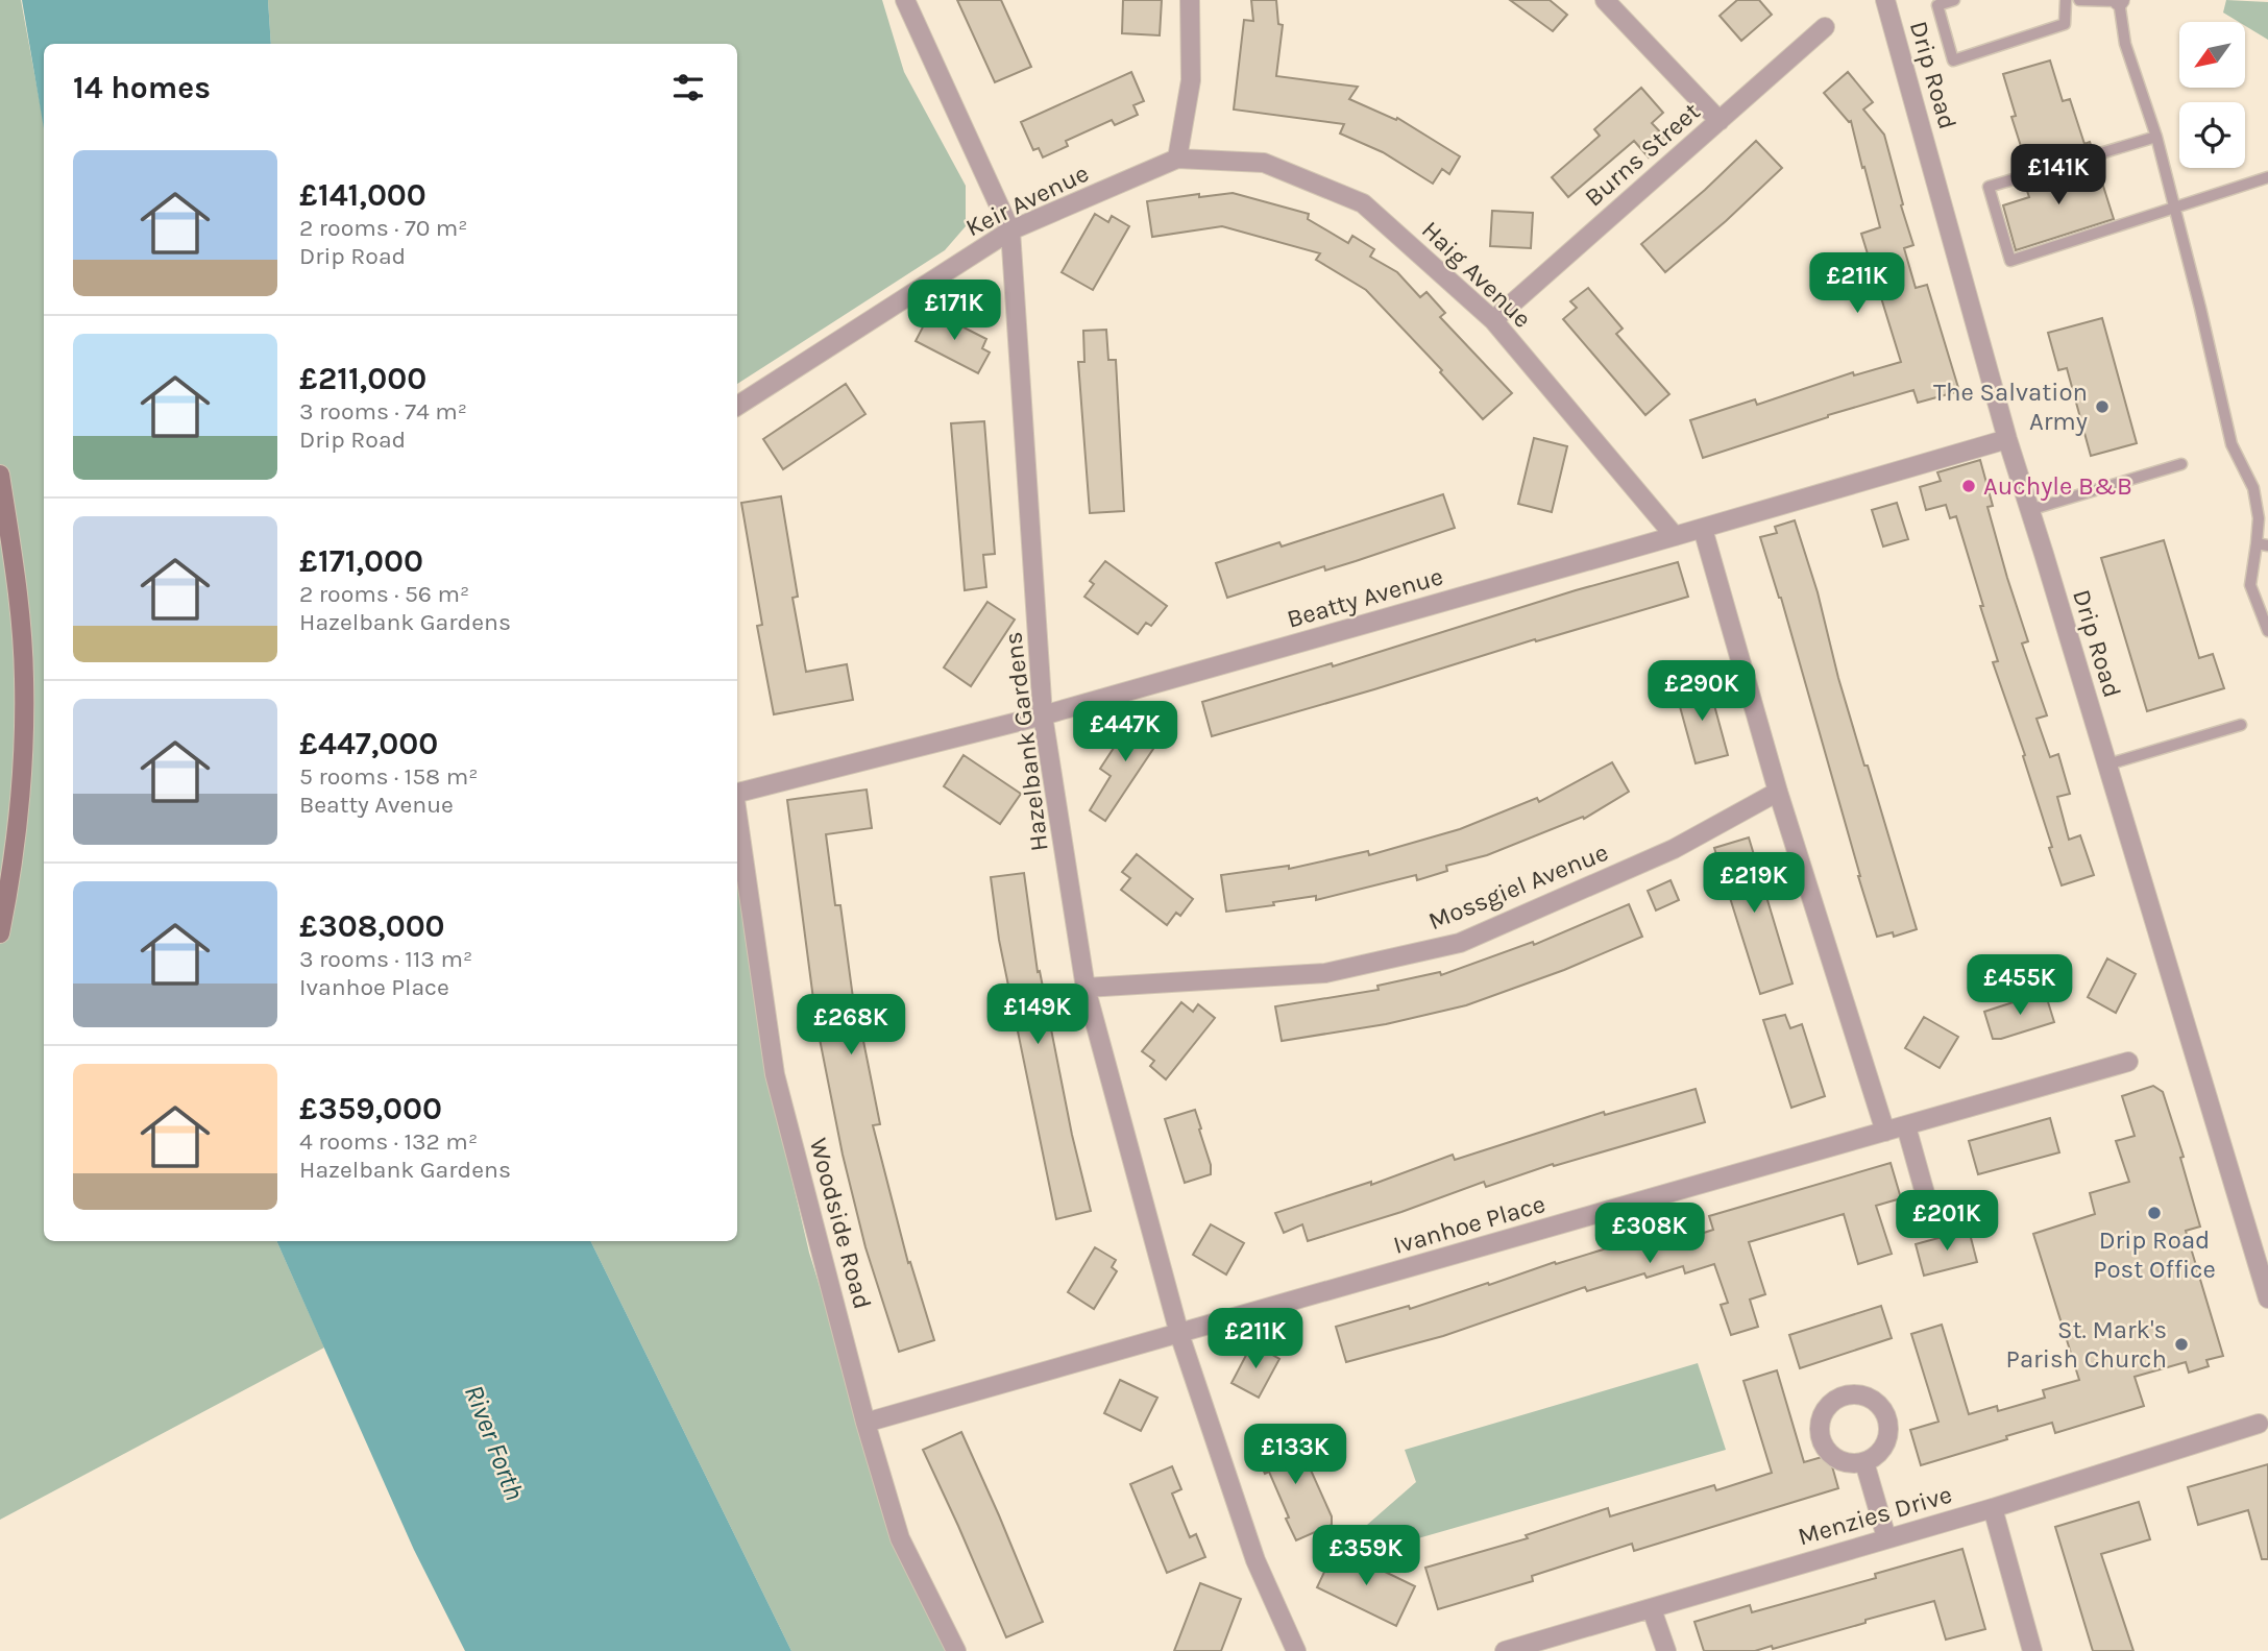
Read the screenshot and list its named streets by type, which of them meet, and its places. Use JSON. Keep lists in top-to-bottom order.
{
  "streets": {
    "street": [
      "Drip Road",
      "Burns Street",
      "Keir Avenue",
      "Haig Avenue",
      "Beatty Avenue",
      "Hazelbank Gardens",
      "Mossgiel Avenue",
      "Woodside Road",
      "Ivanhoe Place",
      "Menzies Drive"
    ]
  },
  "crossings": [
    ["Drip Road", "Beatty Avenue"],
    ["Burns Street", "Haig Avenue"],
    ["Keir Avenue", "Haig Avenue"],
    ["Keir Avenue", "Hazelbank Gardens"],
    ["Haig Avenue", "Beatty Avenue"],
    ["Beatty Avenue", "Hazelbank Gardens"],
    ["Hazelbank Gardens", "Mossgiel Avenue"],
    ["Hazelbank Gardens", "Ivanhoe Place"],
    ["Woodside Road", "Ivanhoe Place"]
  ],
  "water": ["River Forth"],
  "places": [
    "The Salvation Army",
    "Auchyle B&B",
    "Drip Road Post Office",
    "St. Mark's Parish Church"
  ],
  "north": "bottom left",
  "page": {
    "heading": "14 homes",
    "list": [
      {
        "name": "£141,000",
        "note": "2 rooms · 70 m² · Drip Road"
      },
      {
        "name": "£211,000",
        "note": "3 rooms · 74 m² · Drip Road"
      },
      {
        "name": "£171,000",
        "note": "2 rooms · 56 m² · Hazelbank Gardens"
      },
      {
        "name": "£447,000",
        "note": "5 rooms · 158 m² · Beatty Avenue"
      },
      {
        "name": "£308,000",
        "note": "3 rooms · 113 m² · Ivanhoe Place"
      },
      {
        "name": "£359,000",
        "note": "4 rooms · 132 m² · Hazelbank Gardens"
      }
    ],
    "price": [
      "£141K",
      "£211K",
      "£171K",
      "£290K",
      "£447K",
      "£219K",
      "£455K",
      "£149K",
      "£268K",
      "£201K",
      "£308K",
      "£211K",
      "£133K",
      "£359K"
    ]
  }
}
